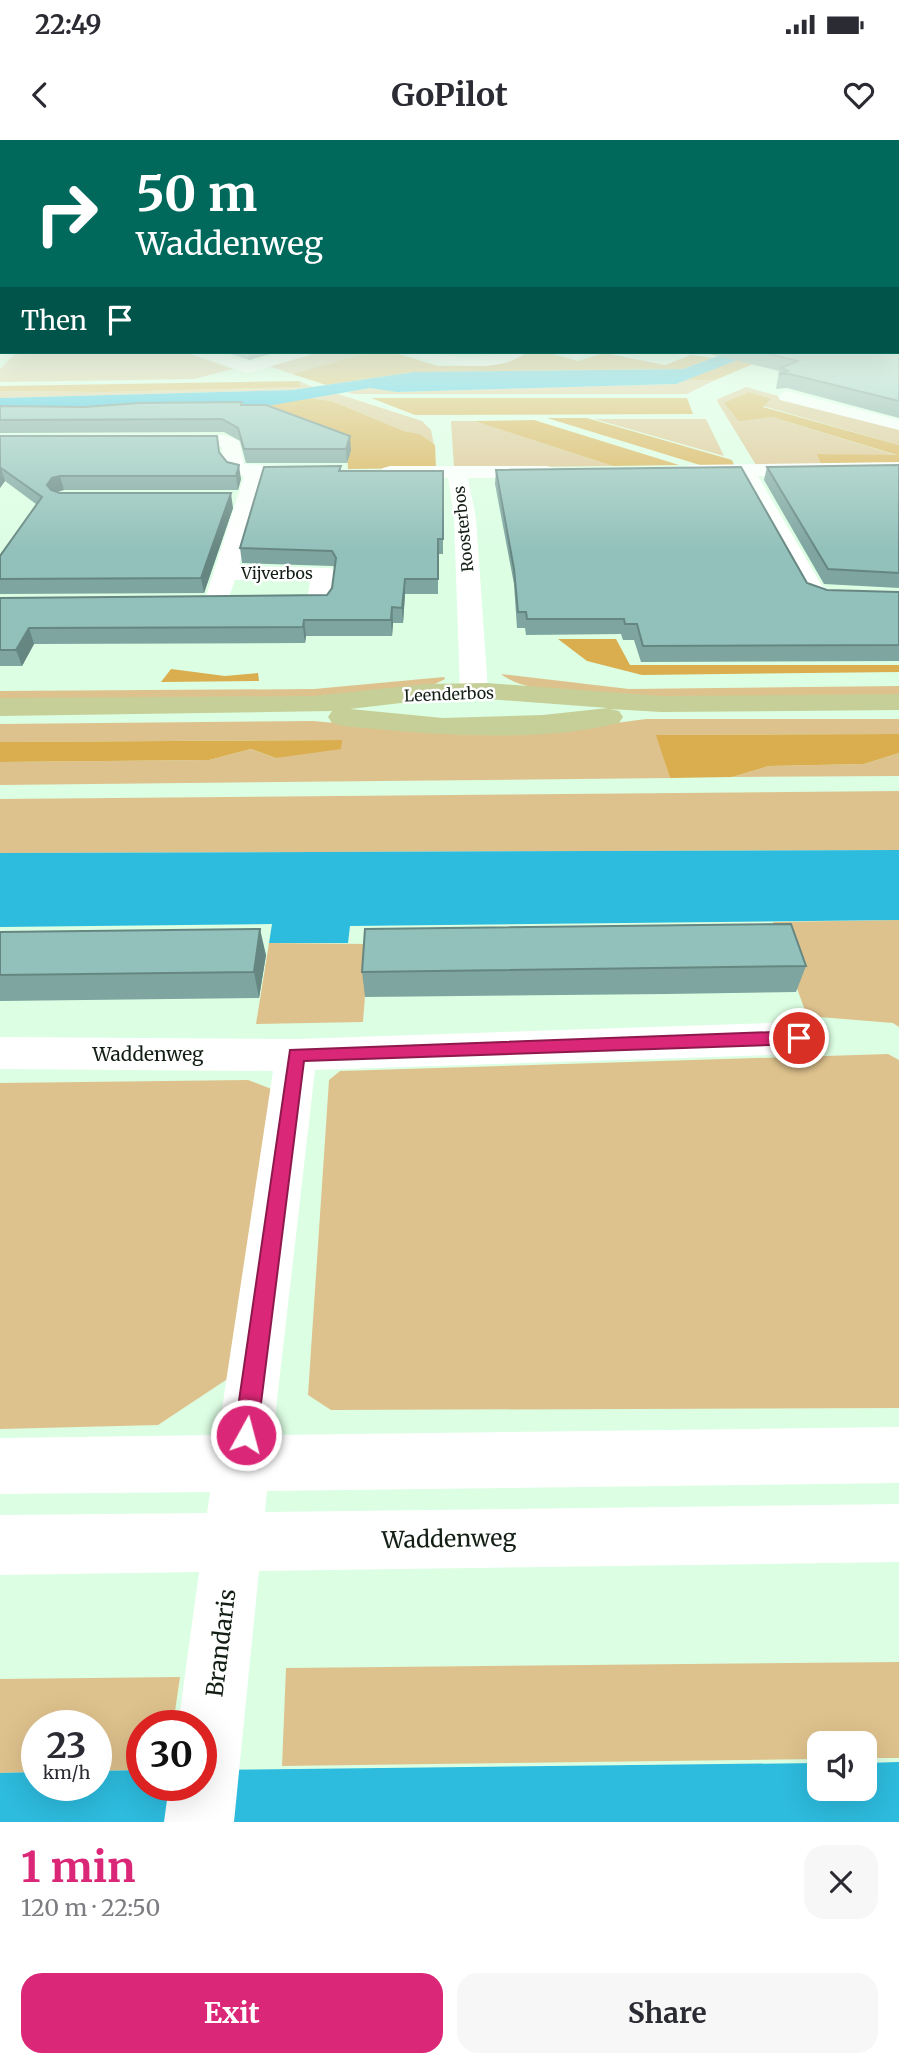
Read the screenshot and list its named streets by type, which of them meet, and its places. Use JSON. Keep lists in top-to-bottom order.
{
  "streets": {
    "main road": ["Leenderbos"],
    "street": [
      "Roosterbos",
      "Vijverbos",
      "Waddenweg",
      "Brandaris"
    ]
  },
  "crossings": [
    ["Roosterbos", "Leenderbos"],
    ["Waddenweg", "Brandaris"]
  ],
  "page": {
    "status": "22:49",
    "header": "GoPilot",
    "turn": ["50 m", "Waddenweg"],
    "then": "Then",
    "speed": "23 km/h",
    "limit": "30",
    "heading": ["1 min", "120 m · 22:50"],
    "buttons": ["Exit", "Share"]
  }
}
